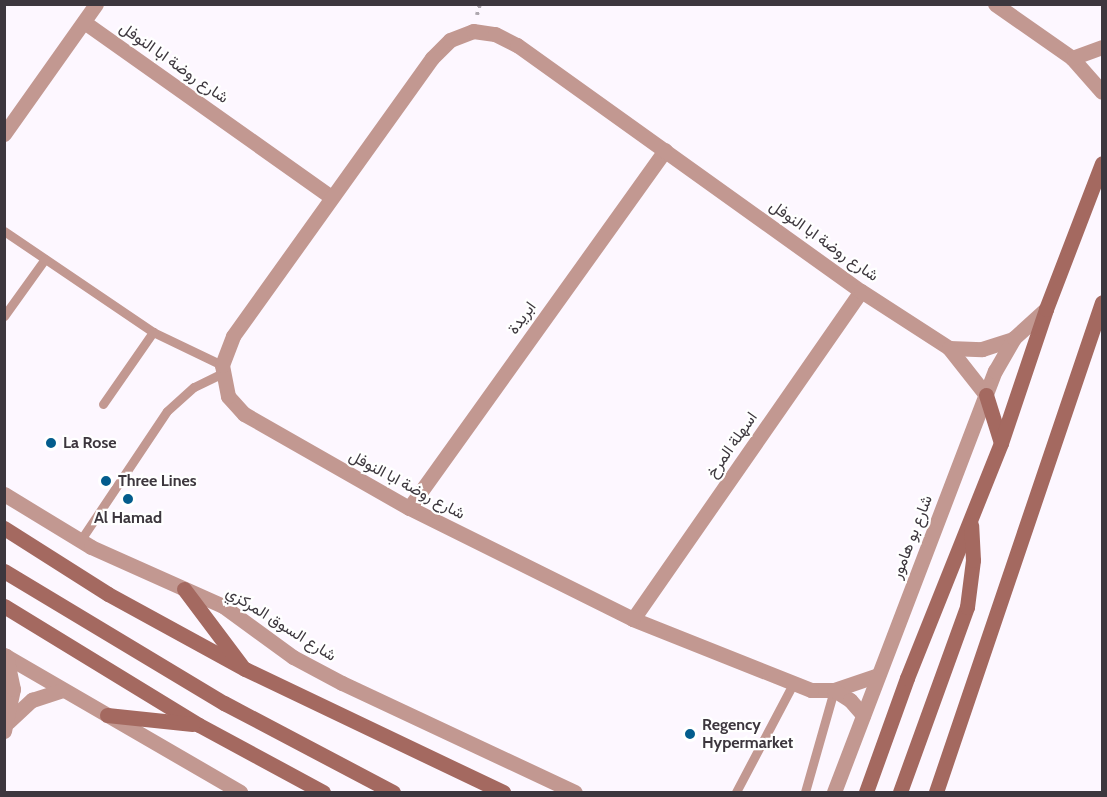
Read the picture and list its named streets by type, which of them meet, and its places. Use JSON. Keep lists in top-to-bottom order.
{
  "streets": {
    "main road": ["شارع بو هامور"],
    "street": [
      "شارع روضة ابا النوفل",
      "ابريدة",
      "اسهلة المرخ",
      "شارع السوق المركزي"
    ]
  },
  "crossings": [
    ["شارع روضة ابا النوفل", "ابريدة"],
    ["شارع روضة ابا النوفل", "اسهلة المرخ"],
    ["شارع روضة ابا النوفل", "شارع بو هامور"]
  ],
  "places": [
    "La Rose",
    "Three Lines",
    "Al Hamad",
    "Regency Hypermarket"
  ]
}
